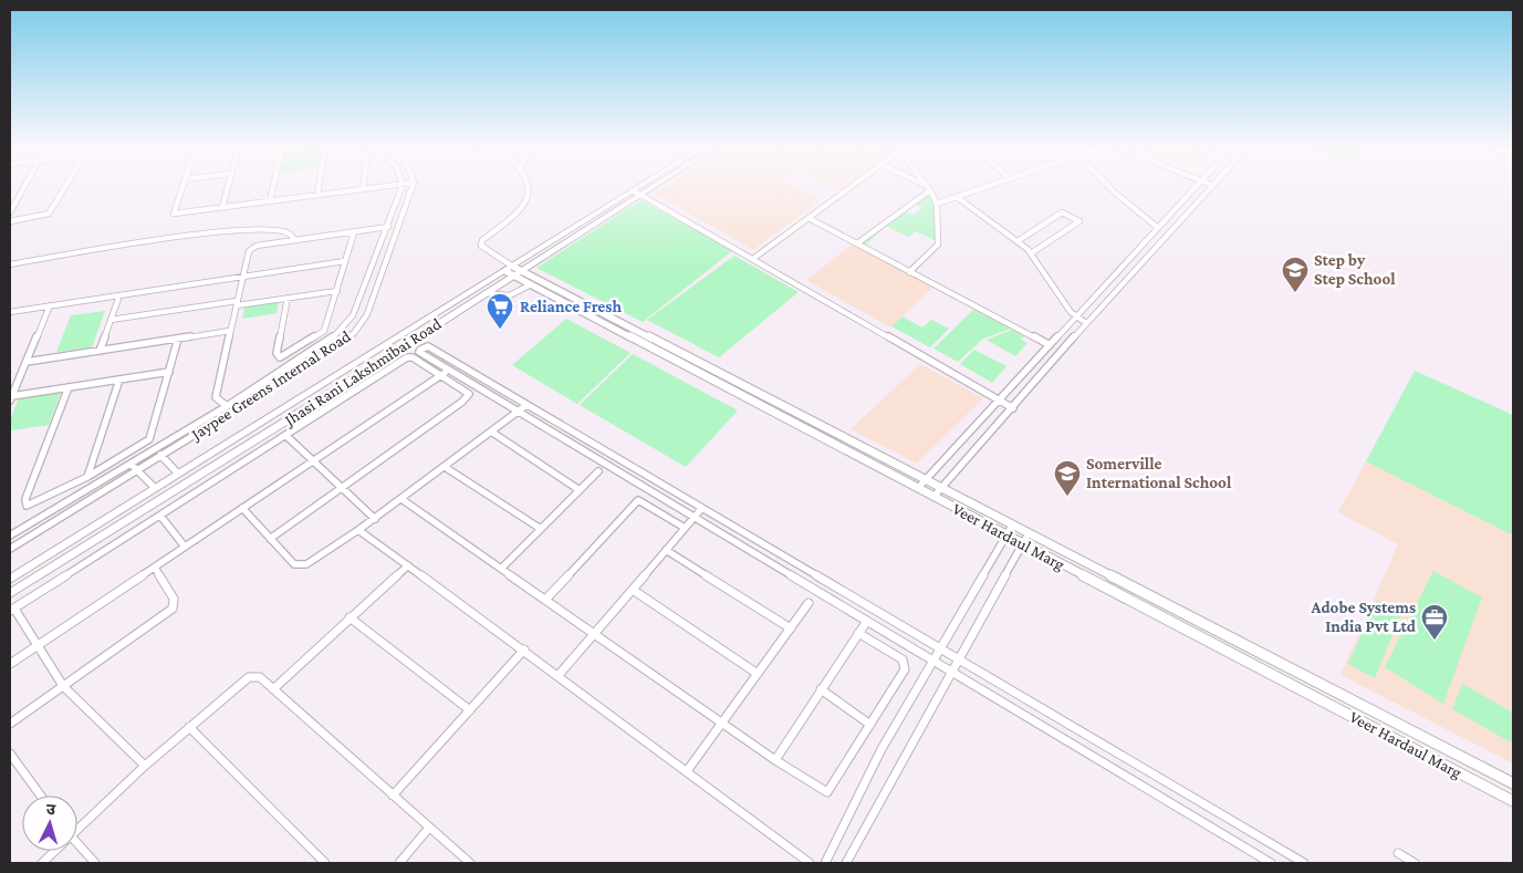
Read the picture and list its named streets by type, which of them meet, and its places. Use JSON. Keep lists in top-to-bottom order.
{
  "streets": {
    "main road": ["Jhasi Rani Lakshmibai Road"],
    "street": ["Jaypee Greens Internal Road", "Veer Hardaul Marg"]
  },
  "crossings": [
    ["Jhasi Rani Lakshmibai Road", "Veer Hardaul Marg"]
  ],
  "places": {
    "school or university": ["Step by Step School", "Somerville International School"],
    "supermarket": ["Reliance Fresh"],
    "office": ["Adobe Systems India Pvt Ltd"]
  },
  "north": "top"
}
